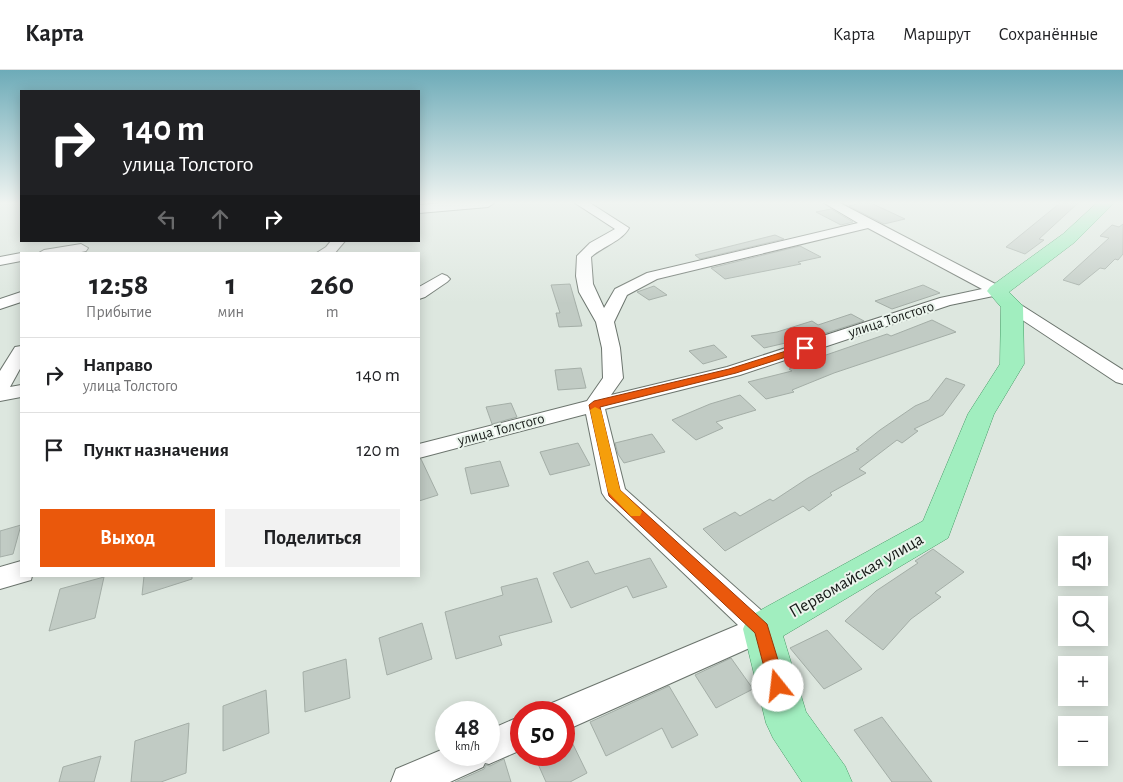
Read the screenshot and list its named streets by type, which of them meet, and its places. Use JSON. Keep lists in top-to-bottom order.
{
  "streets": {
    "main road": ["улица Толстого", "Первомайская улица"]
  },
  "crossings": [
    ["улица Толстого", "Первомайская улица"]
  ],
  "page": {
    "header": "Карта",
    "nav": ["Карта", "Маршрут", "Сохранённые"],
    "turn": ["140 m", "улица Толстого"],
    "eta": [
      "12:58",
      "Прибытие",
      "1",
      "мин",
      "260",
      "m"
    ],
    "list": [
      {
        "name": "Направо",
        "note": "улица Толстого",
        "value": "140 m"
      },
      {
        "name": "Пункт назначения",
        "value": "120 m"
      }
    ],
    "buttons": ["Выход", "Поделиться"],
    "map_buttons": ["+", "−"],
    "speed": "48 km/h",
    "limit": "50"
  }
}
